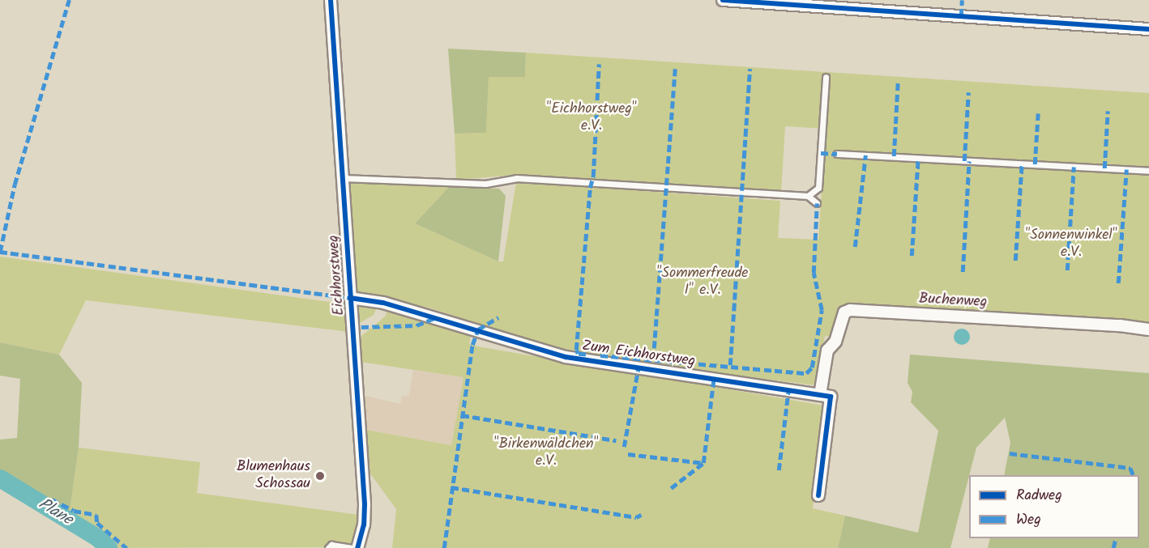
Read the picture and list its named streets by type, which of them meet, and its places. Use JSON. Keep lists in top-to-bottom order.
{
  "streets": {
    "street": ["Eichhorstweg", "Buchenweg", "Zum Eichhorstweg"]
  },
  "crossings": [
    ["Eichhorstweg", "Zum Eichhorstweg"],
    ["Buchenweg", "Zum Eichhorstweg"]
  ],
  "water": ["Plane"],
  "parks": [
    "\"Eichhorstweg\" e.V.",
    "\"Sonnenwinkel\" e.V.",
    "\"Sommerfreude I\" e.V.",
    "\"Birkenwäldchen\" e.V."
  ],
  "places": ["Blumenhaus Schossau"],
  "legend": ["Radweg", "Weg"]
}
